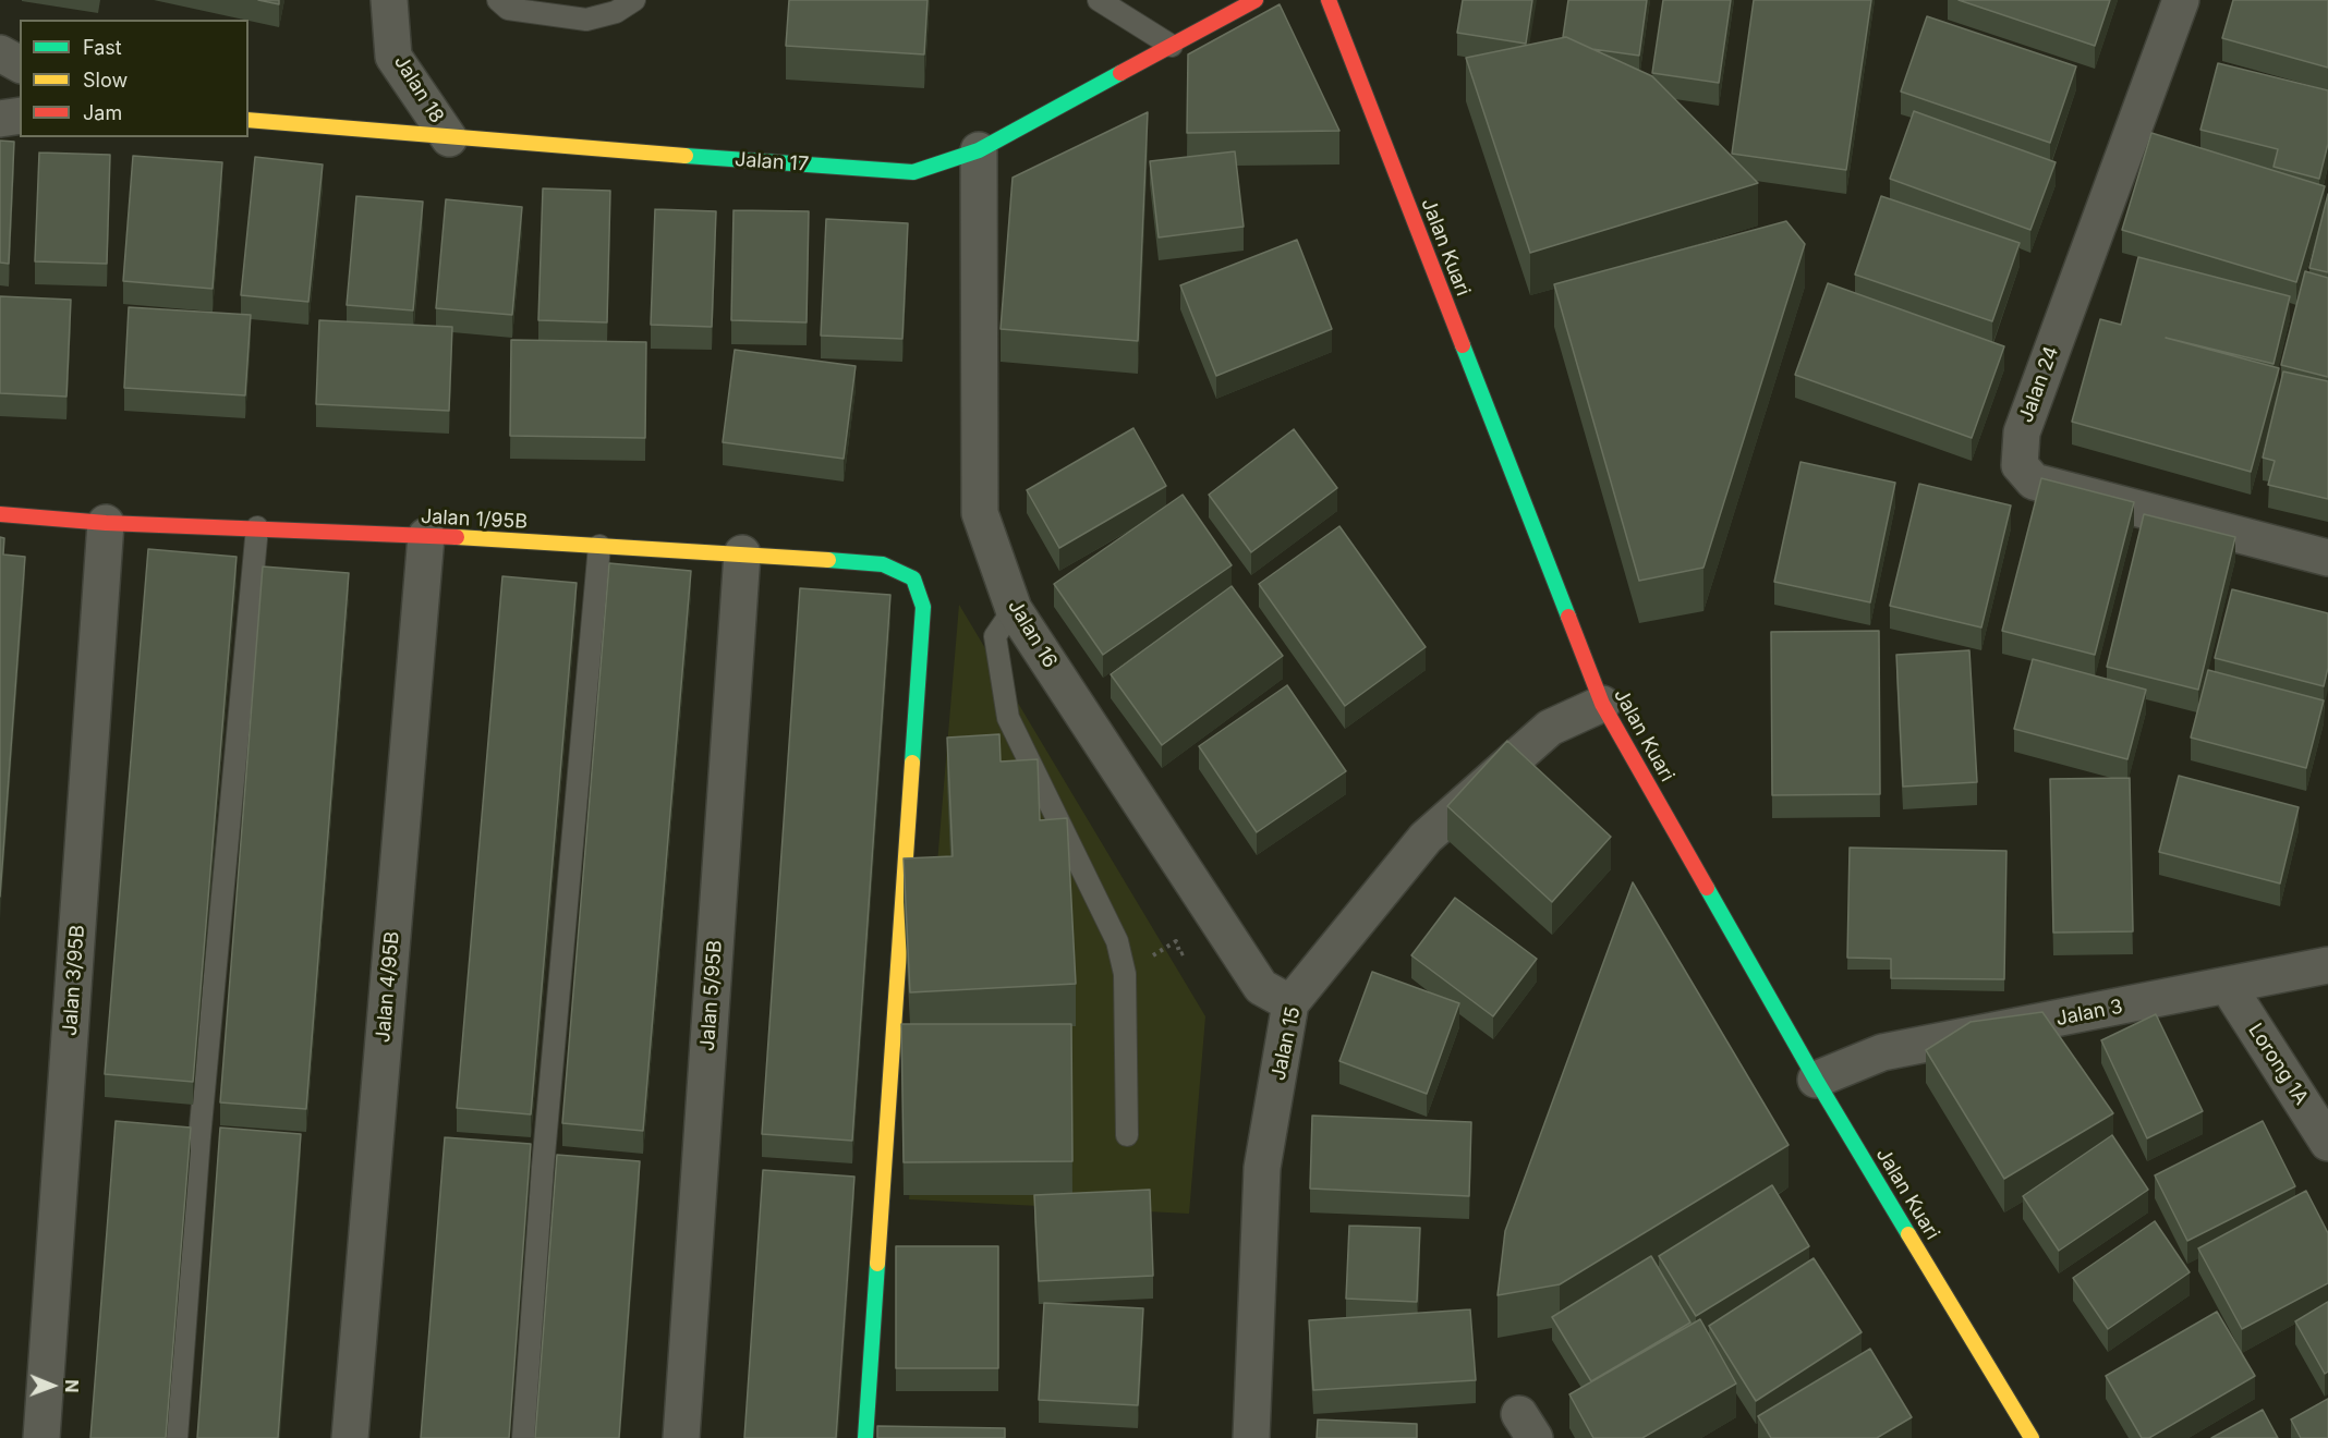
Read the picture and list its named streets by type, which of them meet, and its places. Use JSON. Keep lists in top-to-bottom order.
{
  "streets": {
    "street": [
      "Jalan 18",
      "Jalan 17",
      "Jalan Kuari",
      "Jalan 24",
      "Jalan 1/95B",
      "Jalan 16",
      "Jalan 3/95B",
      "Jalan 4/95B",
      "Jalan 5/95B",
      "Jalan 3",
      "Jalan 15",
      "Lorong 1A"
    ]
  },
  "crossings": [
    ["Jalan 18", "Jalan 17"],
    ["Jalan 17", "Jalan 16"],
    ["Jalan Kuari", "Jalan 3"],
    ["Jalan Kuari", "Jalan 15"],
    ["Jalan 1/95B", "Jalan 3/95B"],
    ["Jalan 1/95B", "Jalan 4/95B"],
    ["Jalan 1/95B", "Jalan 5/95B"],
    ["Jalan 16", "Jalan 15"],
    ["Jalan 3", "Lorong 1A"]
  ],
  "legend": ["Fast", "Slow", "Jam"],
  "north": "right"
}
